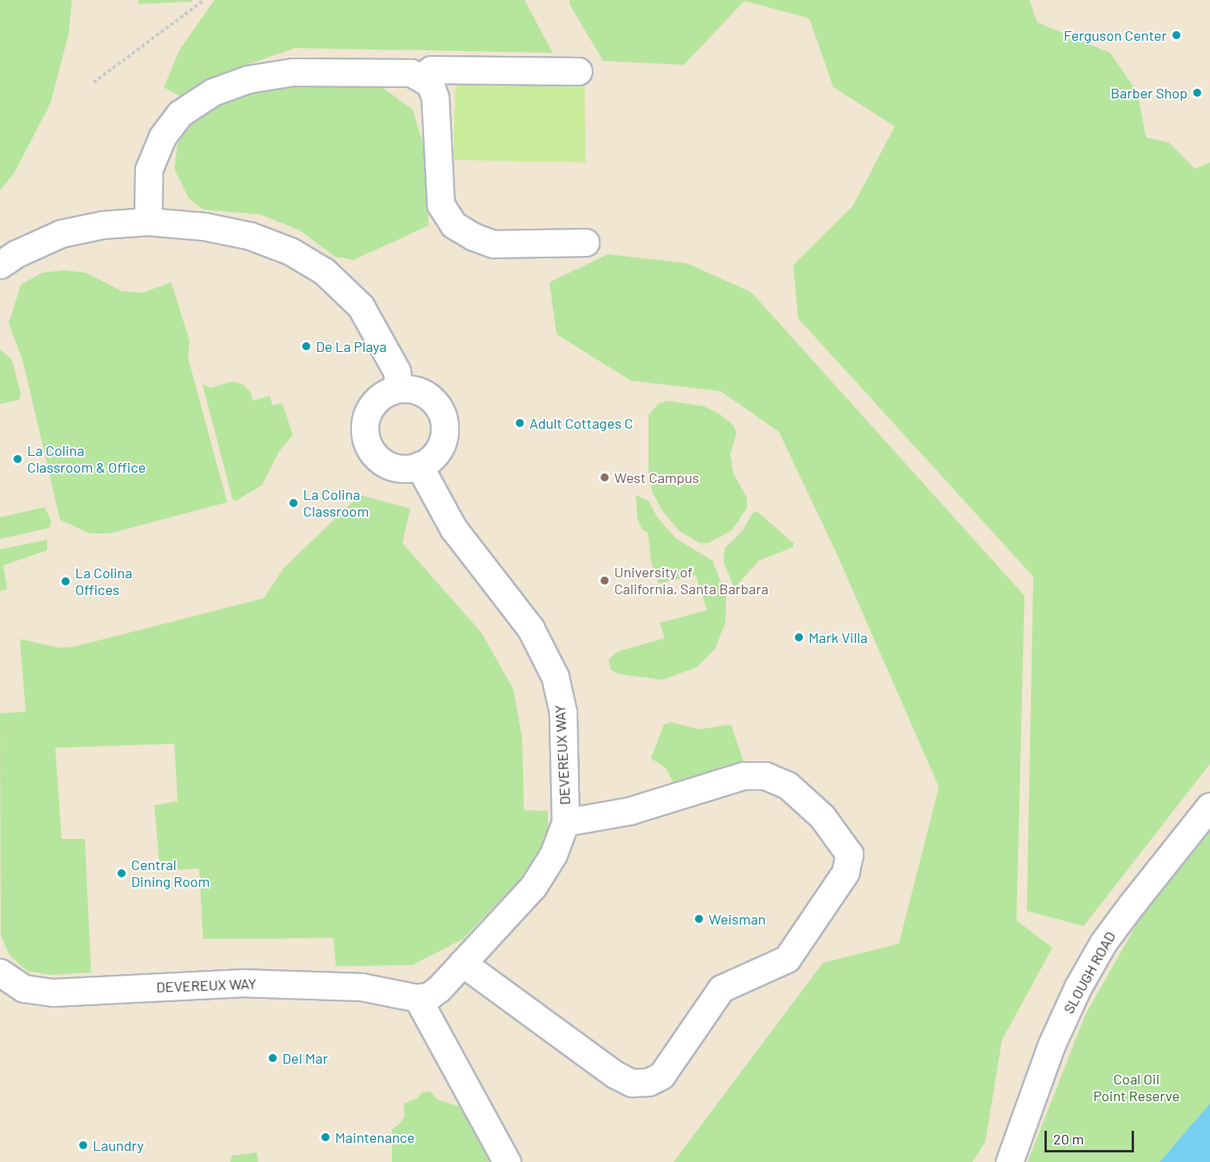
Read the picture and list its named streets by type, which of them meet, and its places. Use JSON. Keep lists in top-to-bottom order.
{
  "streets": {
    "street": ["DEVEREUX WAY", "SLOUGH ROAD"]
  },
  "parks": ["Coal Oil Point Reserve"],
  "places": [
    "Ferguson Center",
    "Barber Shop",
    "De La Playa",
    "Adult Cottages C",
    "La Colina Classroom & Office",
    "West Campus",
    "La Colina Classroom",
    "University of California, Santa Barbara",
    "La Colina Offices",
    "Mark Villa",
    "Central Dining Room",
    "Weisman",
    "Del Mar",
    "Maintenance",
    "Laundry"
  ],
  "scale_bar": "20 m"
}
